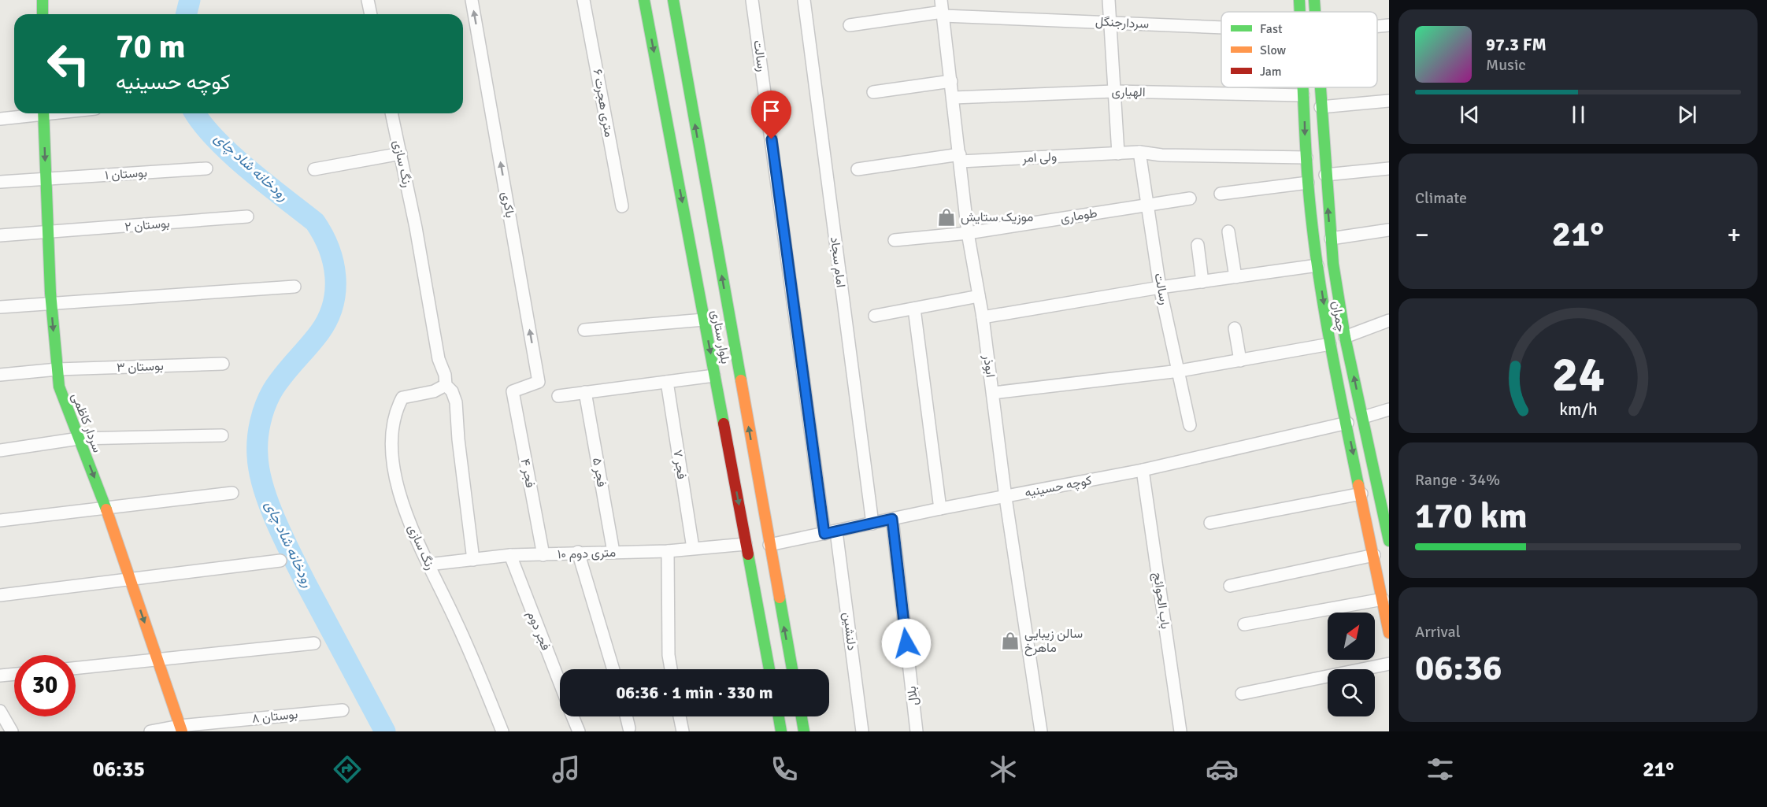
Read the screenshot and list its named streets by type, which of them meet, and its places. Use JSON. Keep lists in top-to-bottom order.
{
  "streets": {
    "main road": ["چمران", "بلوار ستاری", "سردار کاظمی"],
    "street": [
      "سردارجنگل",
      "رسالت",
      "الهیاری",
      "۶ متری هجرت",
      "ولی امر",
      "رنگ سازی",
      "بوستان ۱",
      "باکری",
      "طوماری",
      "بوستان ۲",
      "امام سجاد",
      "ابوذر",
      "بوستان ۳",
      "فجر ۷",
      "فجر ۵",
      "فجر ۴",
      "کوچه حسینیه",
      "۱۰ متری دوم",
      "باب الحوائج",
      "فجر دوم",
      "دلنشین",
      "بلال",
      "بوستان ۸"
    ]
  },
  "crossings": [
    ["سردارجنگل", "ابوذر"],
    ["رسالت", "ولی امر"],
    ["رسالت", "طوماری"],
    ["رسالت", "کوچه حسینیه"],
    ["الهیاری", "چمران"],
    ["الهیاری", "ابوذر"],
    ["ولی امر", "چمران"],
    ["ولی امر", "ابوذر"],
    ["رنگ سازی", "۱۰ متری دوم"],
    ["بوستان ۱", "سردار کاظمی"],
    ["باکری", "فجر ۴"],
    ["طوماری", "ابوذر"],
    ["بوستان ۲", "سردار کاظمی"],
    ["امام سجاد", "کوچه حسینیه"],
    ["چمران", "کوچه حسینیه"],
    ["بلوار ستاری", "کوچه حسینیه"],
    ["بلوار ستاری", "۱۰ متری دوم"],
    ["ابوذر", "کوچه حسینیه"],
    ["بوستان ۳", "سردار کاظمی"],
    ["سردار کاظمی", "بوستان ۸"],
    ["فجر ۷", "۱۰ متری دوم"],
    ["فجر ۵", "۱۰ متری دوم"],
    ["فجر ۴", "۱۰ متری دوم"],
    ["کوچه حسینیه", "باب الحوائج"],
    ["کوچه حسینیه", "دلنشین"],
    ["کوچه حسینیه", "بلال"],
    ["۱۰ متری دوم", "فجر دوم"]
  ],
  "one_way": ["باکری", "سردار کاظمی"],
  "water": ["رودخانه شاد چای"],
  "places": {
    "shop": ["موزیک ستایش", "سالن زیبایی ماهرخ"]
  },
  "legend": ["Fast", "Slow", "Jam"],
  "north": "top right",
  "page": {
    "turn": ["70 m", "کوچه حسینیه"],
    "song": ["97.3 FM", "Music"],
    "tile": [
      "Climate",
      ["Range · 34%", "170 km"],
      ["Arrival", "06:36"]
    ],
    "heat": ["−", "21°", "+"],
    "limit": "30",
    "trip": "06:36 · 1 min · 330 m",
    "tabs": ["06:35", "21°"],
    "gauge": ["24", "km/h"]
  }
}
